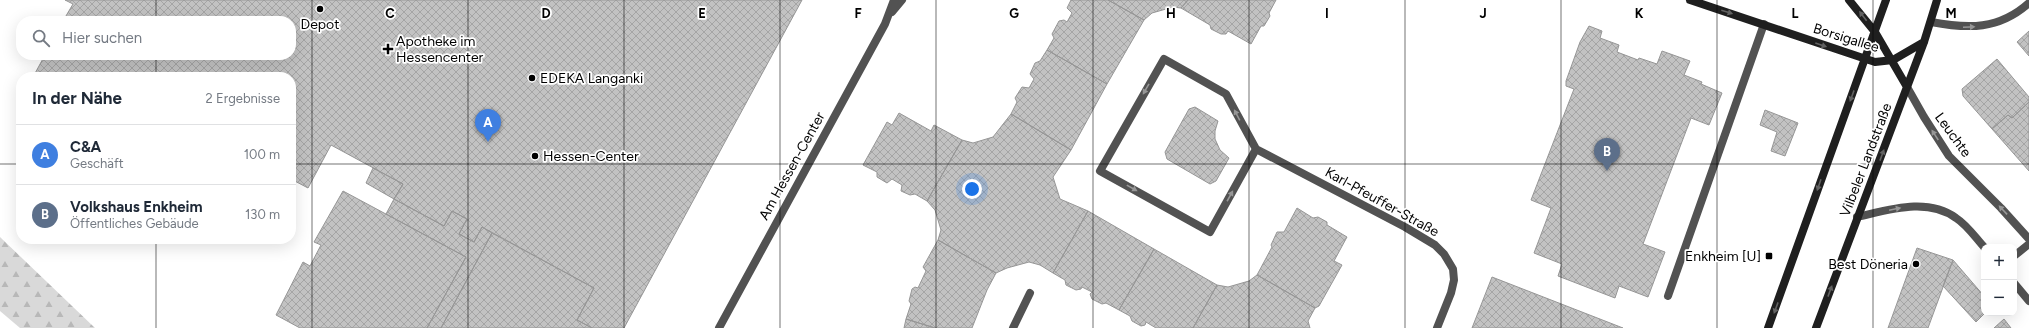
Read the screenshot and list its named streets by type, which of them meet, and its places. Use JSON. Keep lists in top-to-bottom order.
{
  "streets": {
    "main road": ["Borsigallee", "Leuchte", "Vilbeler Landstraße"],
    "street": ["Am Hessen-Center", "Karl-Pfeuffer-Straße"]
  },
  "crossings": [
    ["Borsigallee", "Leuchte"],
    ["Borsigallee", "Vilbeler Landstraße"],
    ["Leuchte", "Vilbeler Landstraße"]
  ],
  "one_way": ["Leuchte"],
  "places": {
    "other": [
      "Depot",
      "EDEKA Langanki",
      "Hessen-Center",
      "Best Döneria"
    ],
    "health": ["Apotheke im Hessencenter"],
    "transit": ["Enkheim [U]"]
  },
  "page": {
    "search": "Hier suchen",
    "heading": ["In der Nähe", "2 Ergebnisse"],
    "pins": ["A", "B"],
    "list": [
      {
        "mark": "A",
        "name": "C&A",
        "note": "Geschäft",
        "value": "100 m"
      },
      {
        "mark": "B",
        "name": "Volkshaus Enkheim",
        "note": "Öffentliches Gebäude",
        "value": "130 m"
      }
    ],
    "map_buttons": ["+", "−"]
  },
  "grid": {
    "columns": [
      "C",
      "D",
      "E",
      "F",
      "G",
      "H",
      "I",
      "J",
      "K",
      "L",
      "M"
    ]
  }
}
